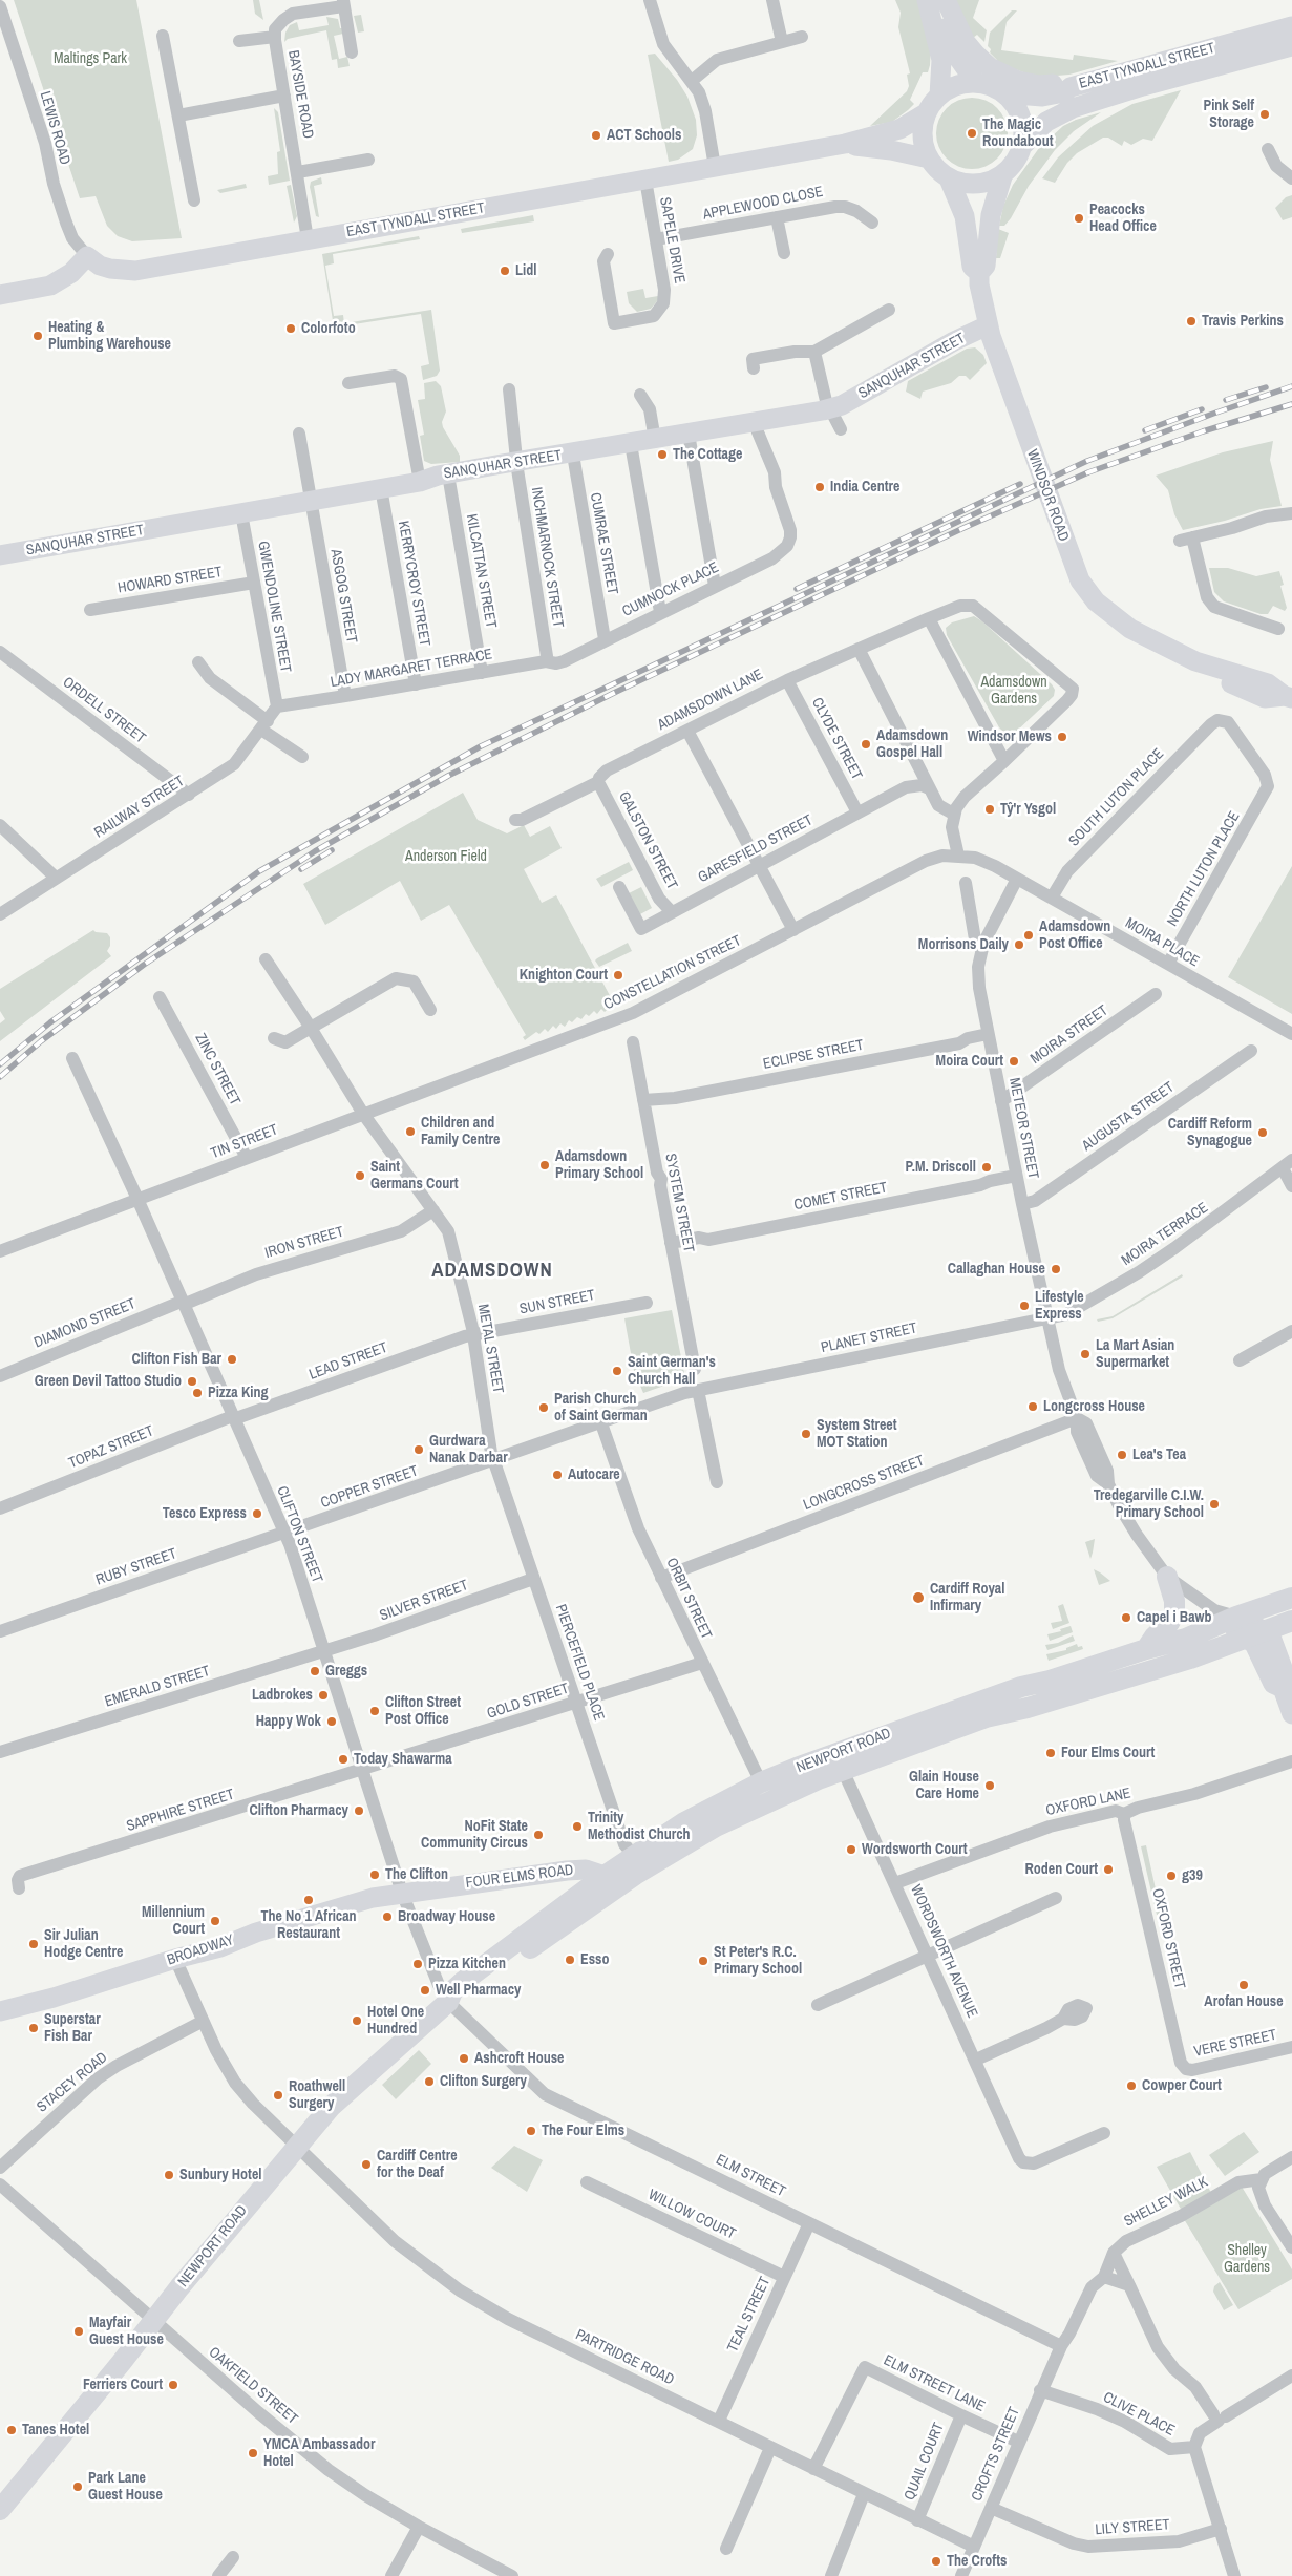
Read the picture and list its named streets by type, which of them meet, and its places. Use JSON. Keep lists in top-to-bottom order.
{
  "streets": {
    "main road": ["NEWPORT ROAD"],
    "street": [
      "EAST TYNDALL STREET",
      "BAYSIDE ROAD",
      "LEWIS ROAD",
      "APPLEWOOD CLOSE",
      "SAPELE DRIVE",
      "SANQUHAR STREET",
      "WINDSOR ROAD",
      "CUMRAE STREET",
      "INCHMARNOCK STREET",
      "KILCATTAN STREET",
      "HOWARD STREET",
      "KERRYCROY STREET",
      "CUMNOCK PLACE",
      "ASGOG STREET",
      "GWENDOLINE STREET",
      "LADY MARGARET TERRACE",
      "ADAMSDOWN LANE",
      "ORDELL STREET",
      "CLYDE STREET",
      "SOUTH LUTON PLACE",
      "RAILWAY STREET",
      "GALSTON STREET",
      "GARESFIELD STREET",
      "NORTH LUTON PLACE",
      "MOIRA PLACE",
      "CONSTELLATION STREET",
      "MOIRA STREET",
      "ECLIPSE STREET",
      "ZINC STREET",
      "AUGUSTA STREET",
      "METEOR STREET",
      "TIN STREET",
      "COMET STREET",
      "SYSTEM STREET",
      "MOIRA TERRACE",
      "IRON STREET",
      "SUN STREET",
      "DIAMOND STREET",
      "PLANET STREET",
      "METAL STREET",
      "LEAD STREET",
      "TOPAZ STREET",
      "LONGCROSS STREET",
      "COPPER STREET",
      "CLIFTON STREET",
      "RUBY STREET",
      "ORBIT STREET",
      "SILVER STREET",
      "PIERCEFIELD PLACE",
      "EMERALD STREET",
      "GOLD STREET",
      "OXFORD LANE",
      "SAPPHIRE STREET",
      "FOUR ELMS ROAD",
      "OXFORD STREET",
      "BROADWAY",
      "WORDSWORTH AVENUE",
      "VERE STREET",
      "STACEY ROAD",
      "ELM STREET",
      "SHELLEY WALK",
      "WILLOW COURT",
      "TEAL STREET",
      "PARTRIDGE ROAD",
      "ELM STREET LANE",
      "OAKFIELD STREET",
      "CLIVE PLACE",
      "CROFTS STREET",
      "QUAIL COURT",
      "LILY STREET"
    ]
  },
  "crossings": [
    ["EAST TYNDALL STREET", "BAYSIDE ROAD"],
    ["EAST TYNDALL STREET", "LEWIS ROAD"],
    ["EAST TYNDALL STREET", "SAPELE DRIVE"],
    ["EAST TYNDALL STREET", "WINDSOR ROAD"],
    ["APPLEWOOD CLOSE", "SAPELE DRIVE"],
    ["SANQUHAR STREET", "WINDSOR ROAD"],
    ["SANQUHAR STREET", "CUMRAE STREET"],
    ["SANQUHAR STREET", "INCHMARNOCK STREET"],
    ["SANQUHAR STREET", "KILCATTAN STREET"],
    ["SANQUHAR STREET", "KERRYCROY STREET"],
    ["SANQUHAR STREET", "CUMNOCK PLACE"],
    ["SANQUHAR STREET", "ASGOG STREET"],
    ["SANQUHAR STREET", "GWENDOLINE STREET"],
    ["CUMRAE STREET", "CUMNOCK PLACE"],
    ["INCHMARNOCK STREET", "LADY MARGARET TERRACE"],
    ["KILCATTAN STREET", "LADY MARGARET TERRACE"],
    ["HOWARD STREET", "GWENDOLINE STREET"],
    ["KERRYCROY STREET", "LADY MARGARET TERRACE"],
    ["CUMNOCK PLACE", "LADY MARGARET TERRACE"],
    ["ASGOG STREET", "LADY MARGARET TERRACE"],
    ["GWENDOLINE STREET", "LADY MARGARET TERRACE"],
    ["GWENDOLINE STREET", "RAILWAY STREET"],
    ["LADY MARGARET TERRACE", "RAILWAY STREET"],
    ["ADAMSDOWN LANE", "CLYDE STREET"],
    ["ADAMSDOWN LANE", "GALSTON STREET"],
    ["ORDELL STREET", "RAILWAY STREET"],
    ["CLYDE STREET", "GARESFIELD STREET"],
    ["SOUTH LUTON PLACE", "NORTH LUTON PLACE"],
    ["SOUTH LUTON PLACE", "MOIRA PLACE"],
    ["GALSTON STREET", "GARESFIELD STREET"],
    ["NORTH LUTON PLACE", "MOIRA PLACE"],
    ["MOIRA PLACE", "CONSTELLATION STREET"],
    ["MOIRA PLACE", "METEOR STREET"],
    ["CONSTELLATION STREET", "TIN STREET"],
    ["CONSTELLATION STREET", "METAL STREET"],
    ["MOIRA STREET", "METEOR STREET"],
    ["ECLIPSE STREET", "METEOR STREET"],
    ["ECLIPSE STREET", "SYSTEM STREET"],
    ["ZINC STREET", "TIN STREET"],
    ["AUGUSTA STREET", "METEOR STREET"],
    ["METEOR STREET", "COMET STREET"],
    ["METEOR STREET", "MOIRA TERRACE"],
    ["METEOR STREET", "PLANET STREET"],
    ["METEOR STREET", "LONGCROSS STREET"],
    ["METEOR STREET", "NEWPORT ROAD"],
    ["TIN STREET", "METAL STREET"],
    ["TIN STREET", "CLIFTON STREET"],
    ["COMET STREET", "SYSTEM STREET"],
    ["MOIRA TERRACE", "PLANET STREET"],
    ["IRON STREET", "DIAMOND STREET"],
    ["IRON STREET", "METAL STREET"],
    ["IRON STREET", "CLIFTON STREET"],
    ["SUN STREET", "METAL STREET"],
    ["SUN STREET", "LEAD STREET"],
    ["DIAMOND STREET", "CLIFTON STREET"],
    ["PLANET STREET", "COPPER STREET"],
    ["PLANET STREET", "ORBIT STREET"],
    ["METAL STREET", "LEAD STREET"],
    ["METAL STREET", "COPPER STREET"],
    ["METAL STREET", "PIERCEFIELD PLACE"],
    ["LEAD STREET", "TOPAZ STREET"],
    ["LEAD STREET", "CLIFTON STREET"],
    ["TOPAZ STREET", "CLIFTON STREET"],
    ["LONGCROSS STREET", "ORBIT STREET"],
    ["COPPER STREET", "CLIFTON STREET"],
    ["COPPER STREET", "RUBY STREET"],
    ["COPPER STREET", "ORBIT STREET"],
    ["COPPER STREET", "PIERCEFIELD PLACE"],
    ["CLIFTON STREET", "RUBY STREET"],
    ["CLIFTON STREET", "SILVER STREET"],
    ["CLIFTON STREET", "EMERALD STREET"],
    ["CLIFTON STREET", "GOLD STREET"],
    ["CLIFTON STREET", "SAPPHIRE STREET"],
    ["CLIFTON STREET", "FOUR ELMS ROAD"],
    ["CLIFTON STREET", "BROADWAY"],
    ["CLIFTON STREET", "ELM STREET"],
    ["ORBIT STREET", "GOLD STREET"],
    ["ORBIT STREET", "NEWPORT ROAD"],
    ["SILVER STREET", "PIERCEFIELD PLACE"],
    ["SILVER STREET", "EMERALD STREET"],
    ["PIERCEFIELD PLACE", "GOLD STREET"],
    ["PIERCEFIELD PLACE", "NEWPORT ROAD"],
    ["GOLD STREET", "SAPPHIRE STREET"],
    ["NEWPORT ROAD", "FOUR ELMS ROAD"],
    ["NEWPORT ROAD", "WORDSWORTH AVENUE"],
    ["NEWPORT ROAD", "ELM STREET"],
    ["NEWPORT ROAD", "PARTRIDGE ROAD"],
    ["NEWPORT ROAD", "OAKFIELD STREET"],
    ["OXFORD LANE", "OXFORD STREET"],
    ["OXFORD LANE", "WORDSWORTH AVENUE"],
    ["FOUR ELMS ROAD", "BROADWAY"],
    ["FOUR ELMS ROAD", "ELM STREET"],
    ["OXFORD STREET", "VERE STREET"],
    ["BROADWAY", "ELM STREET"],
    ["BROADWAY", "PARTRIDGE ROAD"],
    ["STACEY ROAD", "PARTRIDGE ROAD"],
    ["ELM STREET", "TEAL STREET"],
    ["ELM STREET", "CROFTS STREET"],
    ["WILLOW COURT", "TEAL STREET"],
    ["TEAL STREET", "PARTRIDGE ROAD"],
    ["PARTRIDGE ROAD", "ELM STREET LANE"],
    ["PARTRIDGE ROAD", "CROFTS STREET"],
    ["PARTRIDGE ROAD", "QUAIL COURT"],
    ["ELM STREET LANE", "CROFTS STREET"],
    ["ELM STREET LANE", "QUAIL COURT"],
    ["CLIVE PLACE", "CROFTS STREET"],
    ["CROFTS STREET", "LILY STREET"]
  ],
  "districts": ["ADAMSDOWN"],
  "parks": [
    "Maltings Park",
    "Adamsdown Gardens",
    "Anderson Field",
    "Shelley Gardens"
  ],
  "places": [
    "Pink Self Storage",
    "The Magic Roundabout",
    "ACT Schools",
    "Peacocks Head Office",
    "Lidl",
    "Travis Perkins",
    "Colorfoto",
    "Heating & Plumbing Warehouse",
    "The Cottage",
    "India Centre",
    "Windsor Mews",
    "Adamsdown Gospel Hall",
    "Tŷ'r Ysgol",
    "Adamsdown Post Office",
    "Morrisons Daily",
    "Knighton Court",
    "Moira Court",
    "Children and Family Centre",
    "Cardiff Reform Synagogue",
    "Adamsdown Primary School",
    "P.M. Driscoll",
    "Saint Germans Court",
    "Callaghan House",
    "Lifestyle Express",
    "La Mart Asian Supermarket",
    "Clifton Fish Bar",
    "Saint German's Church Hall",
    "Green Devil Tattoo Studio",
    "Pizza King",
    "Longcross House",
    "Parish Church of Saint German",
    "System Street MOT Station",
    "Gurdwara Nanak Darbar",
    "Lea's Tea",
    "Autocare",
    "Tredegarville C.I.W. Primary School",
    "Tesco Express",
    "Cardiff Royal Infirmary",
    "Capel i Bawb",
    "Greggs",
    "Ladbrokes",
    "Clifton Street Post Office",
    "Happy Wok",
    "Four Elms Court",
    "Today Shawarma",
    "Glain House Care Home",
    "Clifton Pharmacy",
    "Trinity Methodist Church",
    "NoFit State Community Circus",
    "Wordsworth Court",
    "Roden Court",
    "The Clifton",
    "g39",
    "The No 1 African Restaurant",
    "Broadway House",
    "Millennium Court",
    "Sir Julian Hodge Centre",
    "Esso",
    "St Peter's R.C. Primary School",
    "Pizza Kitchen",
    "Arofan House",
    "Well Pharmacy",
    "Hotel One Hundred",
    "Superstar Fish Bar",
    "Ashcroft House",
    "Clifton Surgery",
    "Cowper Court",
    "Roathwell Surgery",
    "The Four Elms",
    "Cardiff Centre for the Deaf",
    "Sunbury Hotel",
    "Mayfair Guest House",
    "Ferriers Court",
    "Tanes Hotel",
    "YMCA Ambassador Hotel",
    "Park Lane Guest House",
    "The Crofts"
  ]
}
